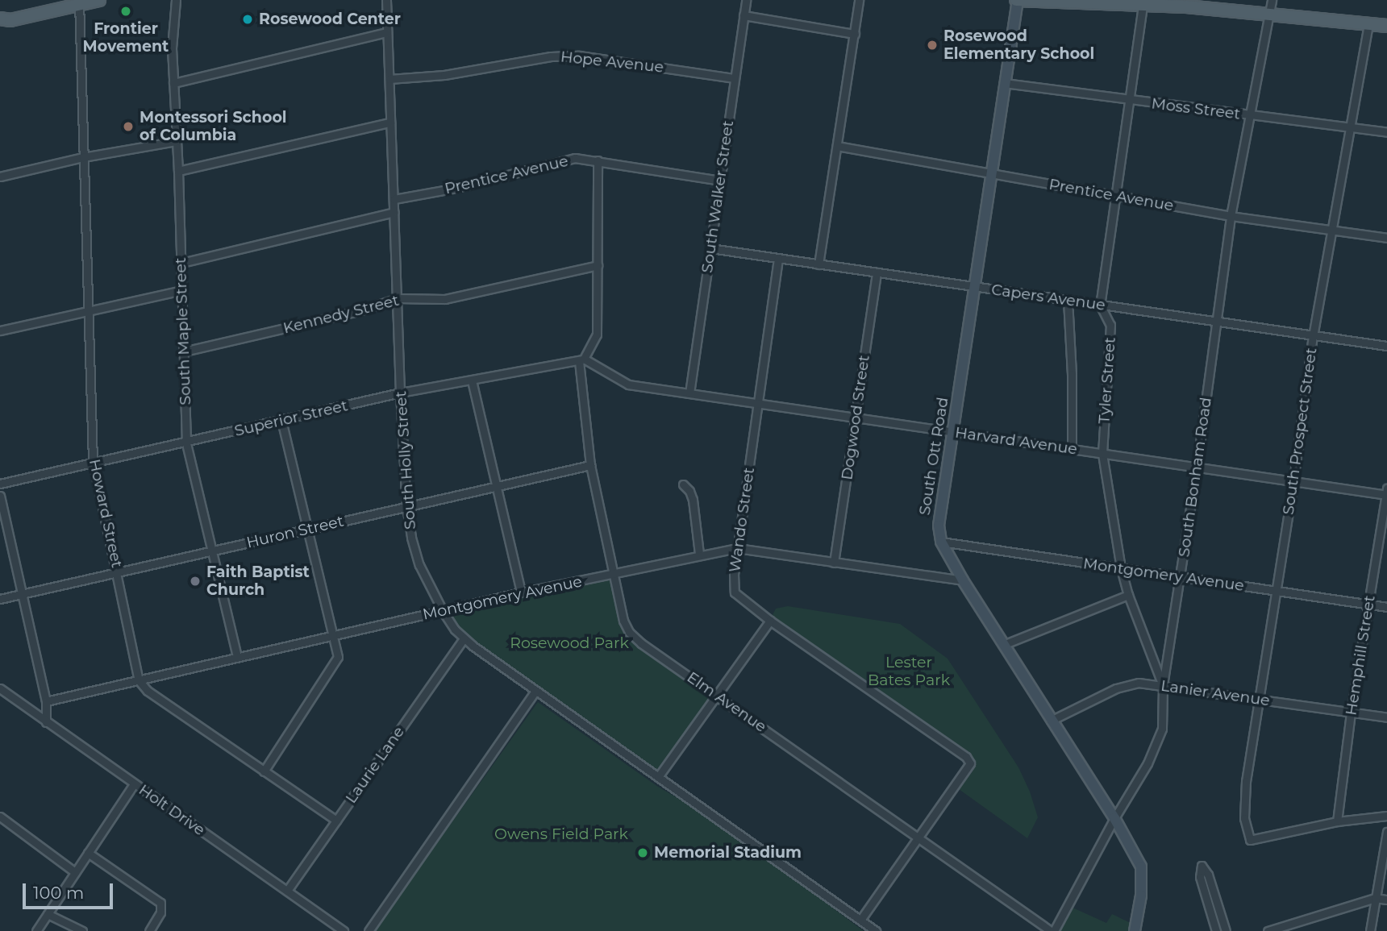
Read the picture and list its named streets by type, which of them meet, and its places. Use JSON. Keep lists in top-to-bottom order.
{
  "streets": {
    "street": [
      "Hope Avenue",
      "Moss Street",
      "Prentice Avenue",
      "South Walker Street",
      "Capers Avenue",
      "Kennedy Street",
      "South Maple Street",
      "Tyler Street",
      "Dogwood Street",
      "Superior Street",
      "South Prospect Street",
      "Harvard Avenue",
      "South Ott Road",
      "South Holly Street",
      "South Bonham Road",
      "Howard Street",
      "Wando Street",
      "Huron Street",
      "Montgomery Avenue",
      "Hemphill Street",
      "Lanier Avenue",
      "Elm Avenue",
      "Laurie Lane",
      "Holt Drive"
    ]
  },
  "crossings": [
    ["Hope Avenue", "South Walker Street"],
    ["Hope Avenue", "South Holly Street"],
    ["Moss Street", "Tyler Street"],
    ["Moss Street", "South Prospect Street"],
    ["Moss Street", "South Ott Road"],
    ["Moss Street", "South Bonham Road"],
    ["Prentice Avenue", "South Walker Street"],
    ["Prentice Avenue", "Tyler Street"],
    ["Prentice Avenue", "South Prospect Street"],
    ["Prentice Avenue", "South Ott Road"],
    ["Prentice Avenue", "South Holly Street"],
    ["Prentice Avenue", "South Bonham Road"],
    ["South Walker Street", "Capers Avenue"],
    ["South Walker Street", "Harvard Avenue"],
    ["Capers Avenue", "Tyler Street"],
    ["Capers Avenue", "Dogwood Street"],
    ["Capers Avenue", "South Prospect Street"],
    ["Capers Avenue", "South Ott Road"],
    ["Capers Avenue", "South Bonham Road"],
    ["Capers Avenue", "Wando Street"],
    ["Kennedy Street", "South Maple Street"],
    ["Kennedy Street", "South Holly Street"],
    ["South Maple Street", "Superior Street"],
    ["South Maple Street", "Huron Street"],
    ["South Maple Street", "Montgomery Avenue"],
    ["Tyler Street", "Harvard Avenue"],
    ["Tyler Street", "South Bonham Road"],
    ["Tyler Street", "Montgomery Avenue"],
    ["Tyler Street", "Lanier Avenue"],
    ["Dogwood Street", "Harvard Avenue"],
    ["Dogwood Street", "Montgomery Avenue"],
    ["Superior Street", "Harvard Avenue"],
    ["Superior Street", "South Holly Street"],
    ["Superior Street", "Howard Street"],
    ["Superior Street", "Elm Avenue"],
    ["South Prospect Street", "Harvard Avenue"],
    ["South Prospect Street", "Montgomery Avenue"],
    ["South Prospect Street", "Hemphill Street"],
    ["South Prospect Street", "Lanier Avenue"],
    ["Harvard Avenue", "South Ott Road"],
    ["Harvard Avenue", "South Bonham Road"],
    ["Harvard Avenue", "Wando Street"],
    ["Harvard Avenue", "Hemphill Street"],
    ["Harvard Avenue", "Elm Avenue"],
    ["South Ott Road", "South Bonham Road"],
    ["South Ott Road", "Montgomery Avenue"],
    ["South Ott Road", "Lanier Avenue"],
    ["South Holly Street", "Huron Street"],
    ["South Holly Street", "Montgomery Avenue"],
    ["South Holly Street", "Laurie Lane"],
    ["South Bonham Road", "Montgomery Avenue"],
    ["South Bonham Road", "Lanier Avenue"],
    ["South Bonham Road", "Elm Avenue"],
    ["Howard Street", "Huron Street"],
    ["Howard Street", "Montgomery Avenue"],
    ["Wando Street", "Montgomery Avenue"],
    ["Wando Street", "Elm Avenue"],
    ["Huron Street", "Elm Avenue"],
    ["Montgomery Avenue", "Hemphill Street"],
    ["Montgomery Avenue", "Elm Avenue"],
    ["Hemphill Street", "Lanier Avenue"],
    ["Laurie Lane", "Holt Drive"]
  ],
  "parks": ["Rosewood Park", "Lester Bates Park", "Owens Field Park"],
  "places": [
    "Frontier Movement",
    "Rosewood Center",
    "Rosewood Elementary School",
    "Montessori School of Columbia",
    "Faith Baptist Church",
    "Memorial Stadium"
  ],
  "scale_bar": "100 m"
}
